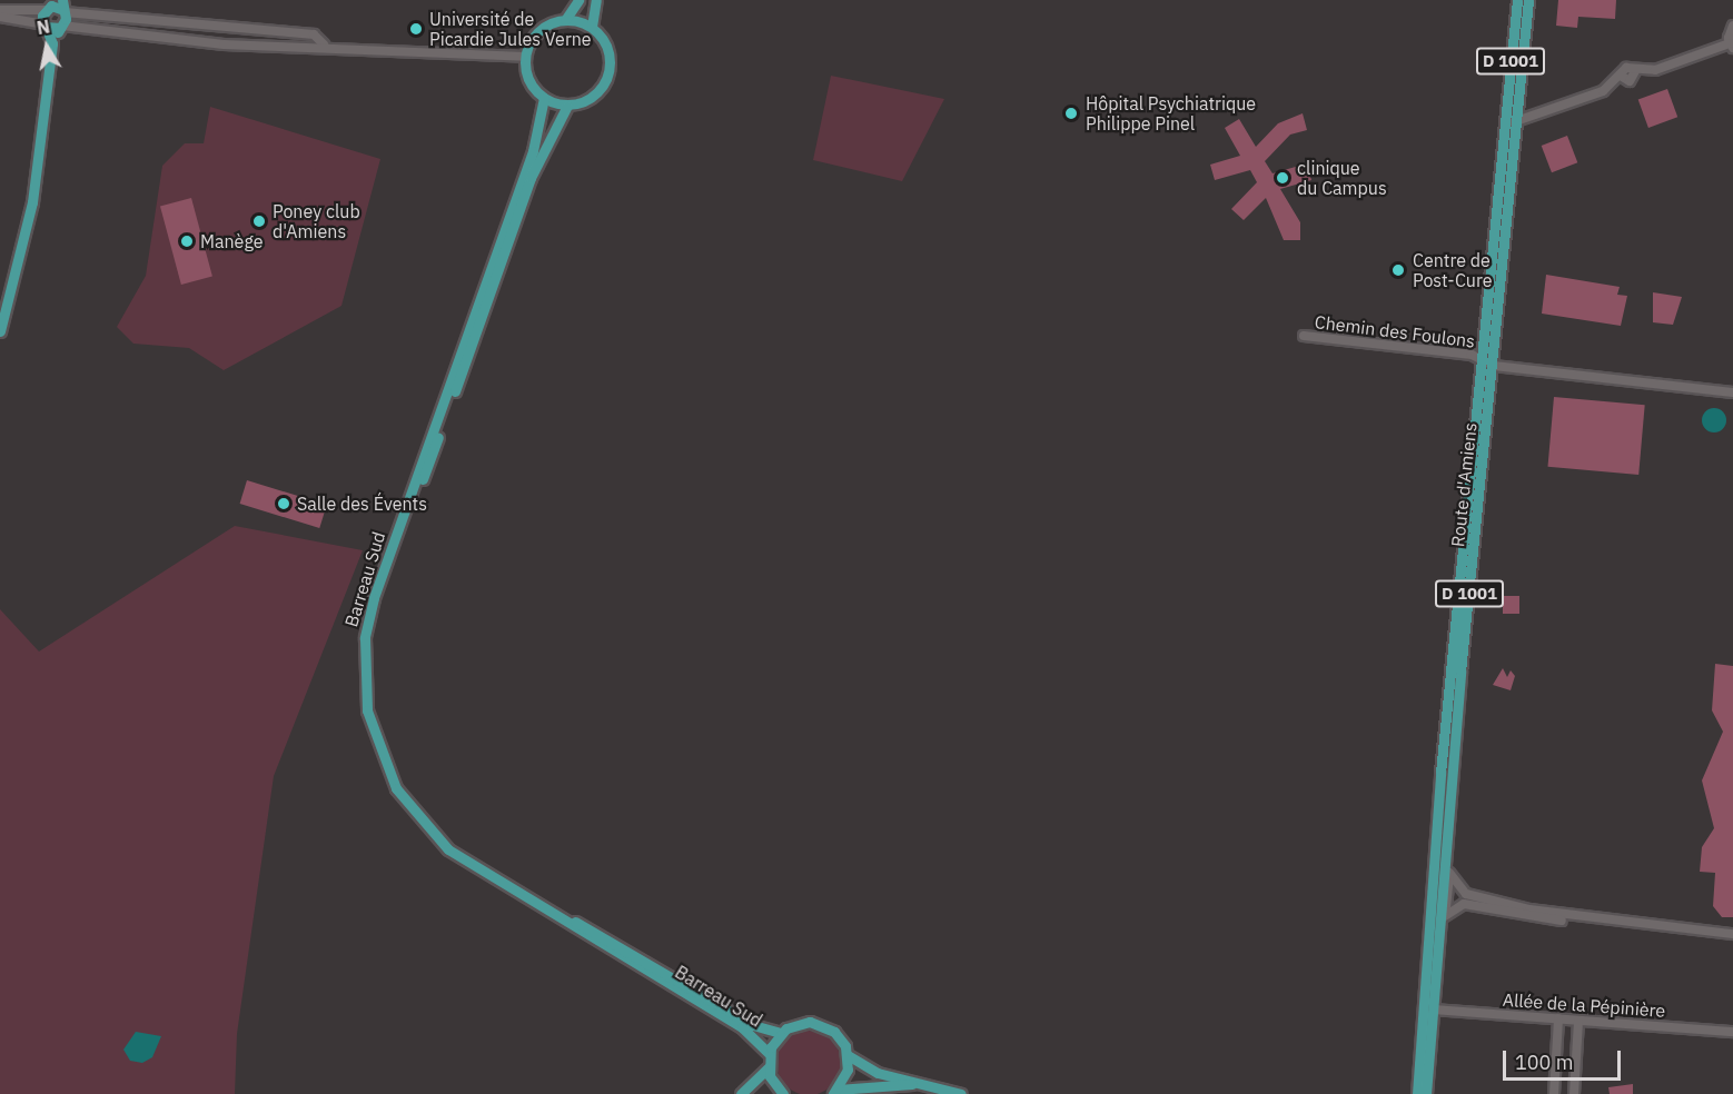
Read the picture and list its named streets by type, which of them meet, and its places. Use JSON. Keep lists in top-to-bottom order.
{
  "streets": {
    "main road": ["D 1001", "Route d'Amiens", "Barreau Sud"],
    "street": ["Chemin des Foulons", "Allée de la Pépinière"]
  },
  "crossings": [
    ["Chemin des Foulons", "Route d'Amiens"],
    ["Route d'Amiens", "Allée de la Pépinière"]
  ],
  "places": [
    "Université de Picardie Jules Verne",
    "Hôpital Psychiatrique Philippe Pinel",
    "clinique du Campus",
    "Poney club d'Amiens",
    "Manège",
    "Centre de Post-Cure",
    "Salle des Évents"
  ],
  "scale_bar": "100 m",
  "north": "top"
}
